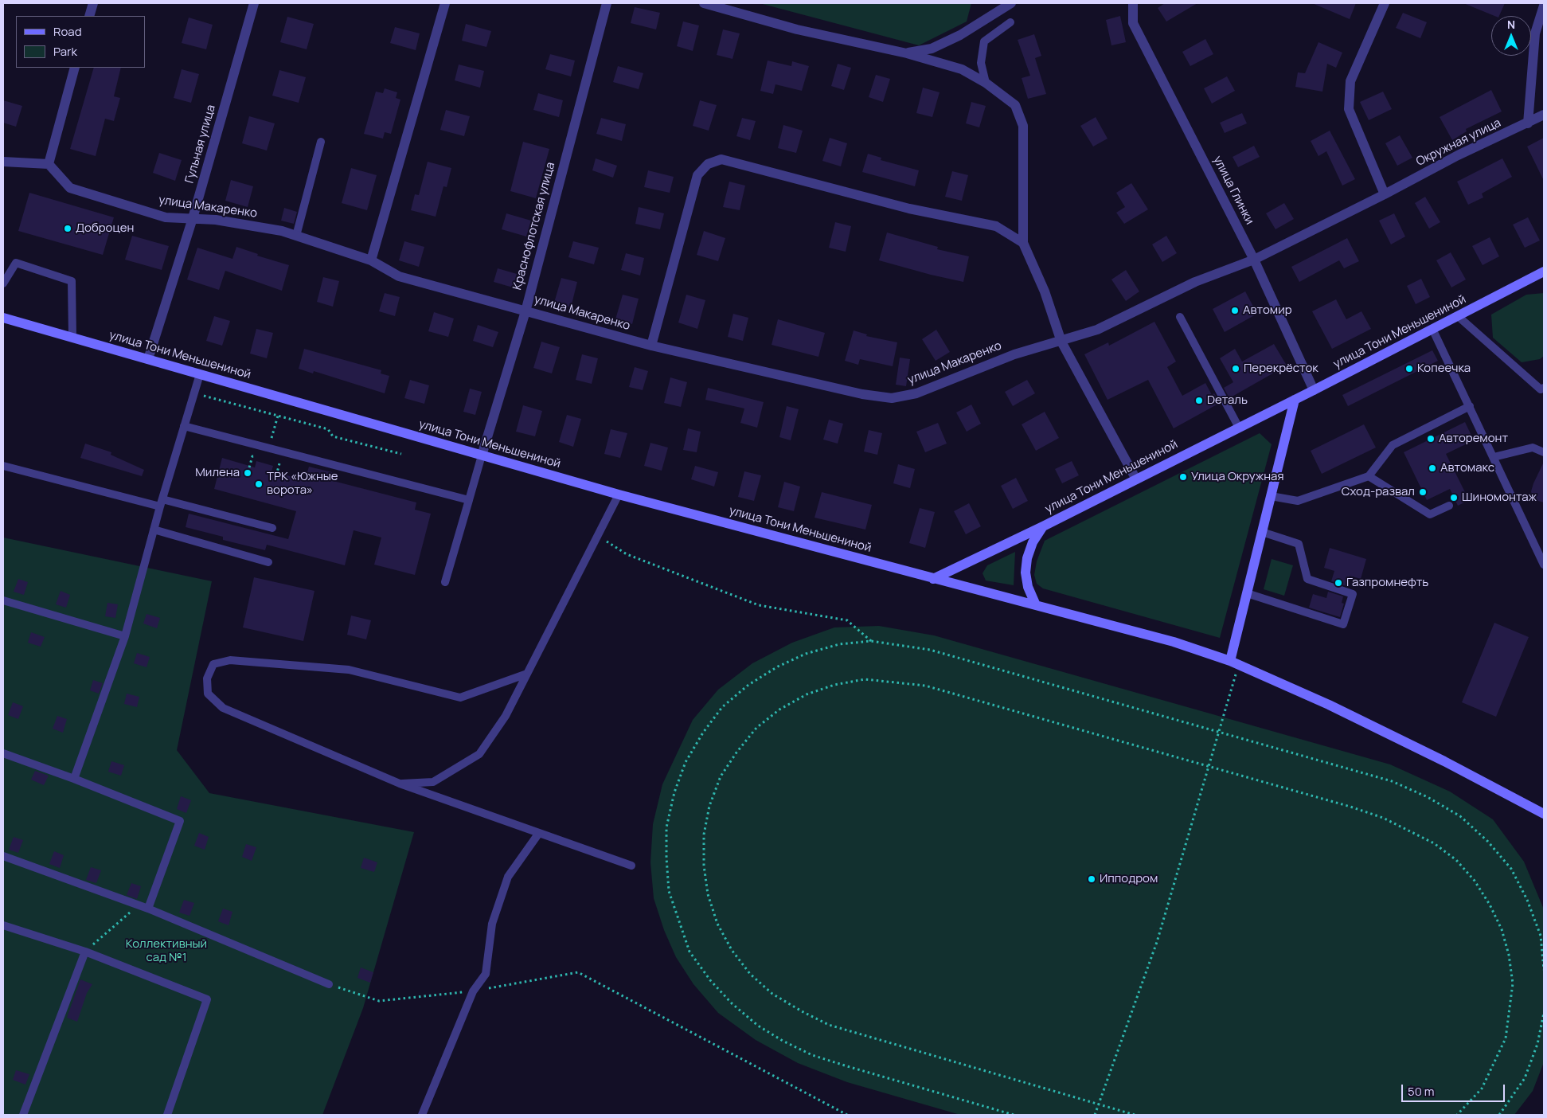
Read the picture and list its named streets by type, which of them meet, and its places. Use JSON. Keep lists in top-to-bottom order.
{
  "streets": {
    "main road": ["улица Тони Меньшениной"],
    "street": [
      "Окружная улица",
      "Гульная улица",
      "улица Глинки",
      "улица Макаренко",
      "Краснофлотская улица"
    ]
  },
  "crossings": [
    ["Окружная улица", "улица Глинки"],
    ["Окружная улица", "улица Макаренко"],
    ["Гульная улица", "улица Макаренко"],
    ["Гульная улица", "улица Тони Меньшениной"],
    ["улица Глинки", "улица Макаренко"],
    ["улица Глинки", "улица Тони Меньшениной"],
    ["улица Макаренко", "Краснофлотская улица"],
    ["Краснофлотская улица", "улица Тони Меньшениной"]
  ],
  "parks": ["Коллективный сад №1"],
  "places": [
    "Доброцен",
    "Автомир",
    "Перекрёсток",
    "Копеечка",
    "Dеталь",
    "Авторемонт",
    "Автомакс",
    "Милена",
    "Улица Окружная",
    "ТРК «Южные ворота»",
    "Сход-развал",
    "Шиномонтаж",
    "Газпромнефть",
    "Ипподром"
  ],
  "legend": ["Road", "Park"],
  "scale_bar": "50 m",
  "north": "top"
}
